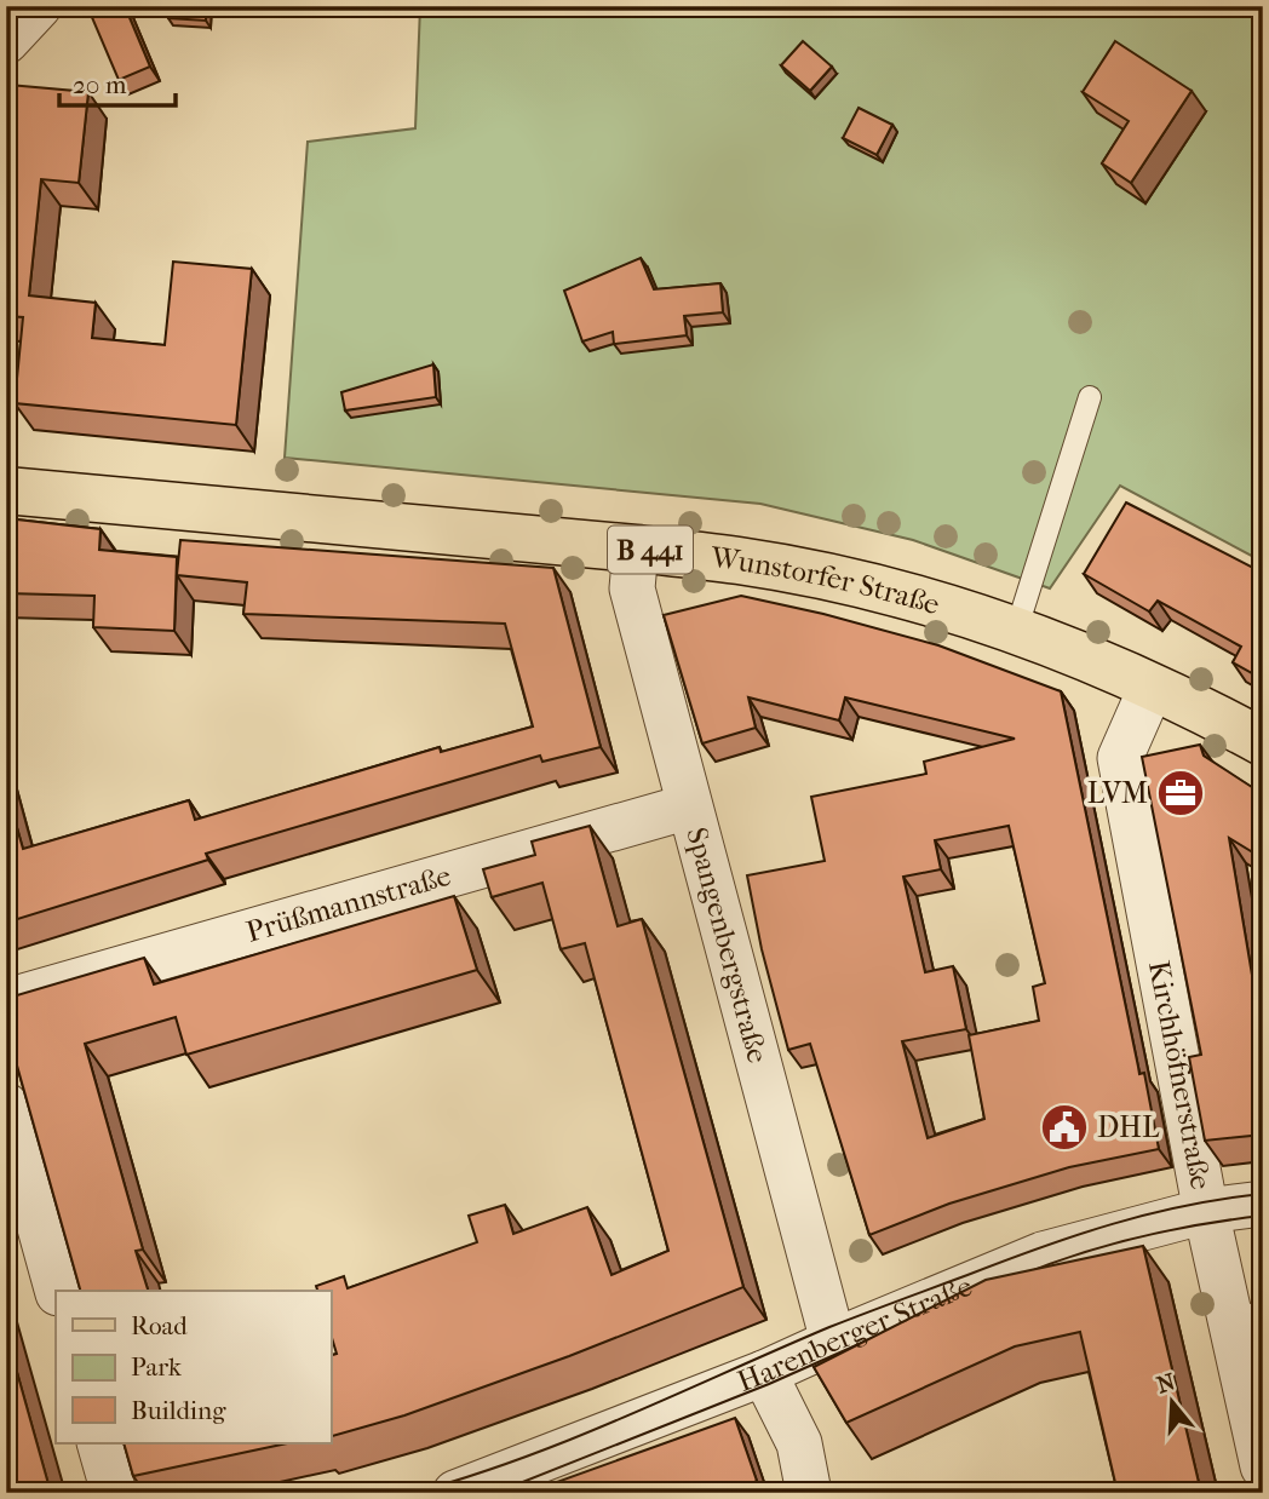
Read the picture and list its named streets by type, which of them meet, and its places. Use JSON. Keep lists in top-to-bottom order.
{
  "streets": {
    "main road": ["B 441", "Wunstorfer Straße"],
    "street": [
      "Prüßmannstraße",
      "Spangenbergstraße",
      "Kirchhöfnerstraße",
      "Harenberger Straße"
    ]
  },
  "crossings": [
    ["Wunstorfer Straße", "Spangenbergstraße"],
    ["Wunstorfer Straße", "Kirchhöfnerstraße"],
    ["Prüßmannstraße", "Spangenbergstraße"],
    ["Spangenbergstraße", "Harenberger Straße"],
    ["Kirchhöfnerstraße", "Harenberger Straße"]
  ],
  "places": {
    "office": ["LVM"],
    "public building": ["DHL"]
  },
  "legend": ["Road", "Park", "Building"],
  "scale_bar": "20 m",
  "north": "top"
}
